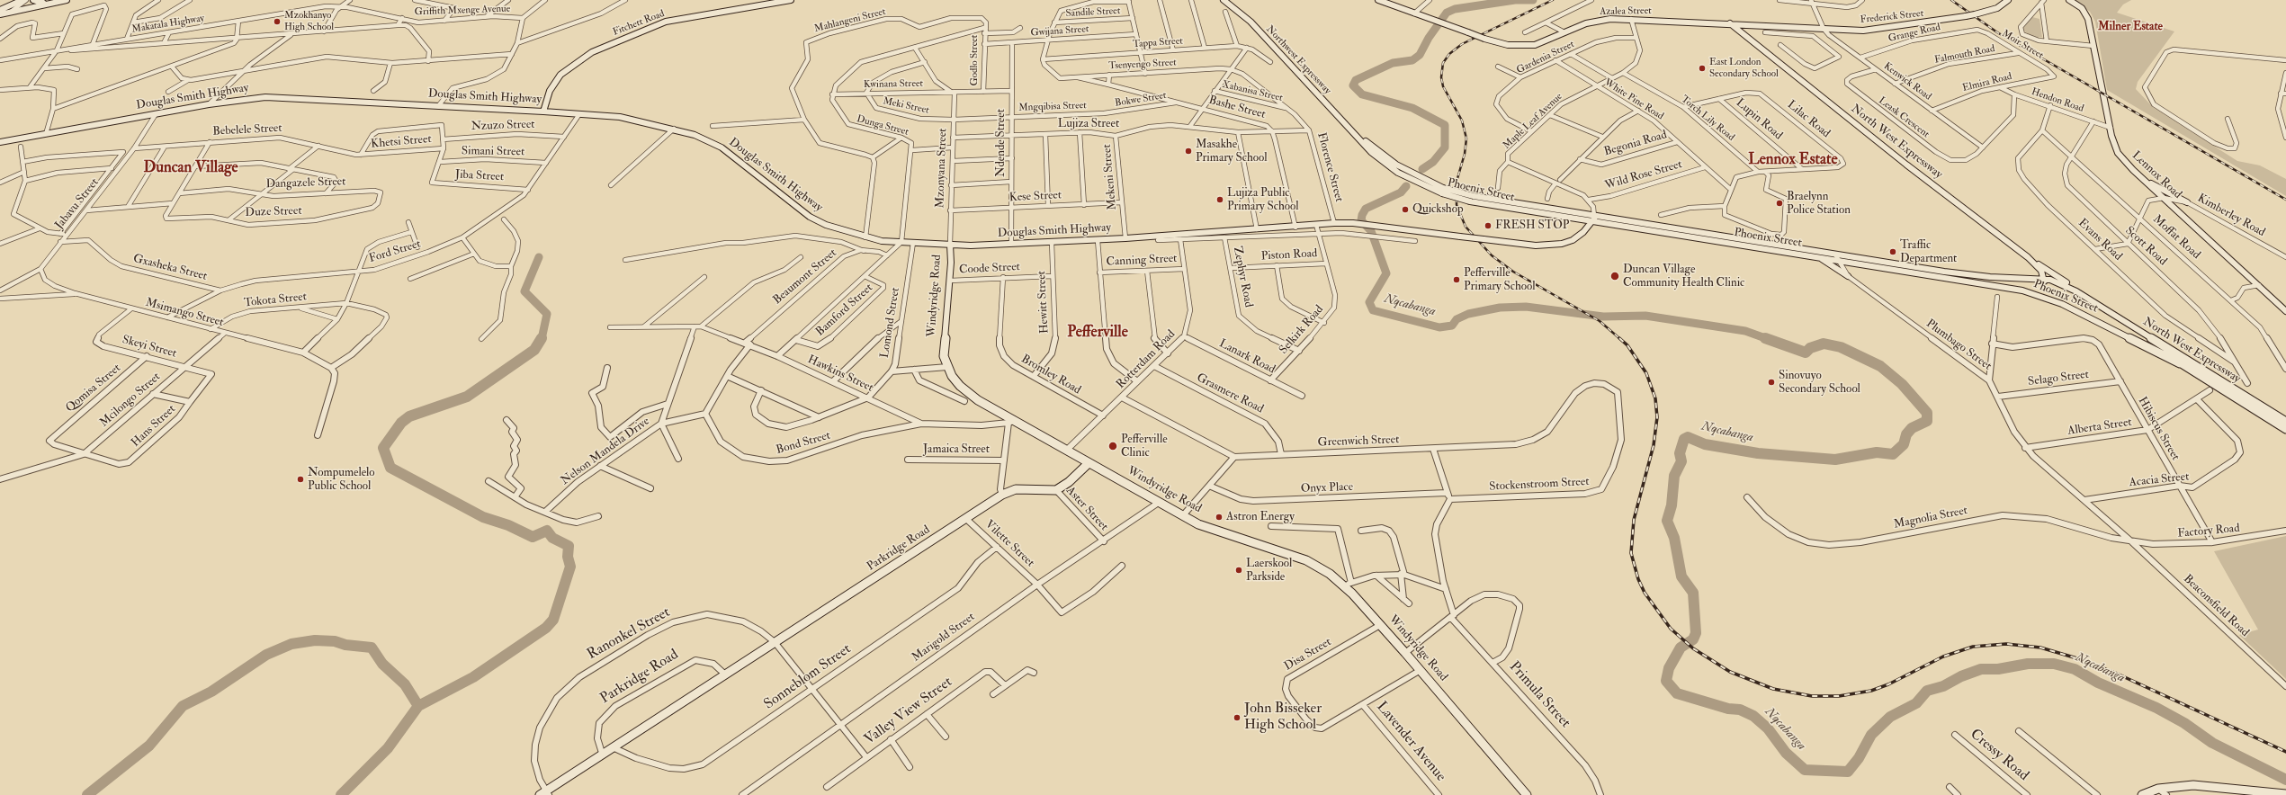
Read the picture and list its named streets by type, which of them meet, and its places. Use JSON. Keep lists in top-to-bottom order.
{
  "streets": {
    "street": [
      "Griffith Mxenge Avenue",
      "Azalea Street",
      "Sandile Street",
      "Frederick Street",
      "Mahlangeni Street",
      "Fitchett Road",
      "Makatala Highway",
      "Gwijana Street",
      "Grange Road",
      "Tappa Street",
      "Moir Street",
      "Falmouth Road",
      "Gardenia Street",
      "Godlo Street",
      "Northwest Expressway",
      "Tsenyengo Street",
      "Kenwick Road",
      "Elmira Road",
      "Kwinana Street",
      "Xabanisa Street",
      "Douglas Smith Highway",
      "Bokwe Street",
      "White Pine Road",
      "Hendon Road",
      "Meki Street",
      "Mngqibisa Street",
      "Bashe Street",
      "Leask Crescent",
      "Torch Lily Road",
      "Lupin Road",
      "Lilac Road",
      "Maple Leaf Avenue",
      "Lujiza Street",
      "Nzuzo Street",
      "Dunga Street",
      "Bebelele Street",
      "Khetsi Street",
      "North West Expressway",
      "Ndende Street",
      "Begonia Road",
      "Simani Street",
      "Florence Street",
      "Mzonyana Street",
      "Wild Rose Street",
      "Lennox Road",
      "Jiba Street",
      "Mekeni Street",
      "Dangazele Street",
      "Phoenix Street",
      "Kese Street",
      "Jabavu Street",
      "Duze Street",
      "Kimberley Road",
      "Moffat Road",
      "Evans Road",
      "Scott Road",
      "Ford Street",
      "Piston Road",
      "Canning Street",
      "Gxasheka Street",
      "Coode Street",
      "Beaumont Street",
      "Zephyr Road",
      "Windyridge Road",
      "Tokota Street",
      "Hewitt Street",
      "Bamford Street",
      "Msimango Street",
      "Lomond Street",
      "Selkirk Road",
      "Plumbago Street",
      "Skeyi Street",
      "Lanark Road",
      "Rotterdam Road",
      "Hawkins Street",
      "Bromley Road",
      "Selago Street",
      "Qomisa Street",
      "Grasmere Road",
      "Mcilongo Street",
      "Hans Street",
      "Alberta Street",
      "Hibiscus Street",
      "Greenwich Street",
      "Bond Street",
      "Jamaica Street",
      "Nelson Mandela Drive",
      "Acacia Street",
      "Stockenstroom Street",
      "Onyx Place",
      "Aster Street",
      "Magnolia Street",
      "Factory Road",
      "Vilette Street",
      "Parkridge Road",
      "Beaconsfield Road",
      "Ranonkel Street",
      "Marigold Street",
      "Disa Street",
      "Sonneblom Street",
      "Primula Street",
      "Valley View Street",
      "Lavender Avenue",
      "Cressy Road"
    ]
  },
  "crossings": [
    ["Griffith Mxenge Avenue", "Makatala Highway"],
    ["Azalea Street", "Frederick Street"],
    ["Azalea Street", "Maple Leaf Avenue"],
    ["Azalea Street", "North West Expressway"],
    ["Sandile Street", "Gwijana Street"],
    ["Sandile Street", "Tappa Street"],
    ["Sandile Street", "Tsenyengo Street"],
    ["Frederick Street", "Kenwick Road"],
    ["Frederick Street", "North West Expressway"],
    ["Mahlangeni Street", "Godlo Street"],
    ["Fitchett Road", "Douglas Smith Highway"],
    ["Gwijana Street", "Godlo Street"],
    ["Gwijana Street", "Ndende Street"],
    ["Grange Road", "Moir Street"],
    ["Grange Road", "Kenwick Road"],
    ["Tappa Street", "Tsenyengo Street"],
    ["Moir Street", "Falmouth Road"],
    ["Moir Street", "Elmira Road"],
    ["Falmouth Road", "Kenwick Road"],
    ["Gardenia Street", "White Pine Road"],
    ["Gardenia Street", "Maple Leaf Avenue"],
    ["Godlo Street", "Kwinana Street"],
    ["Northwest Expressway", "Phoenix Street"],
    ["Tsenyengo Street", "Bashe Street"],
    ["Tsenyengo Street", "Florence Street"],
    ["Kenwick Road", "Elmira Road"],
    ["Kenwick Road", "Leask Crescent"],
    ["Elmira Road", "Hendon Road"],
    ["Kwinana Street", "Meki Street"],
    ["Kwinana Street", "Dunga Street"],
    ["Kwinana Street", "Ndende Street"],
    ["Kwinana Street", "Mzonyana Street"],
    ["Xabanisa Street", "Florence Street"],
    ["Douglas Smith Highway", "Bashe Street"],
    ["Douglas Smith Highway", "Dunga Street"],
    ["Douglas Smith Highway", "Ndende Street"],
    ["Douglas Smith Highway", "Florence Street"],
    ["Douglas Smith Highway", "Mzonyana Street"],
    ["Douglas Smith Highway", "Mekeni Street"],
    ["Douglas Smith Highway", "Phoenix Street"],
    ["Douglas Smith Highway", "Jabavu Street"],
    ["Douglas Smith Highway", "Ford Street"],
    ["Douglas Smith Highway", "Windyridge Road"],
    ["Douglas Smith Highway", "Hewitt Street"],
    ["Douglas Smith Highway", "Bamford Street"],
    ["Douglas Smith Highway", "Lomond Street"],
    ["Douglas Smith Highway", "Selkirk Road"],
    ["Bokwe Street", "Mngqibisa Street"],
    ["Bokwe Street", "Bashe Street"],
    ["White Pine Road", "Maple Leaf Avenue"],
    ["White Pine Road", "Begonia Road"],
    ["White Pine Road", "Wild Rose Street"],
    ["Hendon Road", "Lennox Road"],
    ["Hendon Road", "Evans Road"],
    ["Hendon Road", "Scott Road"],
    ["Meki Street", "Mngqibisa Street"],
    ["Meki Street", "Mzonyana Street"],
    ["Mngqibisa Street", "Ndende Street"],
    ["Mngqibisa Street", "Mzonyana Street"],
    ["Bashe Street", "Lujiza Street"],
    ["Torch Lily Road", "Maple Leaf Avenue"],
    ["Lupin Road", "Lilac Road"],
    ["Lujiza Street", "Ndende Street"],
    ["Lujiza Street", "Florence Street"],
    ["Lujiza Street", "Mzonyana Street"],
    ["Lujiza Street", "Mekeni Street"],
    ["Nzuzo Street", "Ford Street"],
    ["Dunga Street", "Bamford Street"],
    ["Bebelele Street", "Khetsi Street"],
    ["Bebelele Street", "Jabavu Street"],
    ["North West Expressway", "Phoenix Street"],
    ["Ndende Street", "Kese Street"],
    ["Simani Street", "Jiba Street"],
    ["Simani Street", "Ford Street"],
    ["Mzonyana Street", "Kese Street"],
    ["Mzonyana Street", "Windyridge Road"],
    ["Lennox Road", "Kimberley Road"],
    ["Jiba Street", "Ford Street"],
    ["Mekeni Street", "Kese Street"],
    ["Dangazele Street", "Duze Street"],
    ["Phoenix Street", "Plumbago Street"],
    ["Jabavu Street", "Gxasheka Street"],
    ["Jabavu Street", "Msimango Street"],
    ["Moffat Road", "Evans Road"],
    ["Moffat Road", "Scott Road"],
    ["Evans Road", "Scott Road"],
    ["Ford Street", "Gxasheka Street"],
    ["Ford Street", "Msimango Street"],
    ["Piston Road", "Zephyr Road"],
    ["Piston Road", "Selkirk Road"],
    ["Canning Street", "Rotterdam Road"],
    ["Coode Street", "Windyridge Road"],
    ["Coode Street", "Hewitt Street"],
    ["Coode Street", "Bromley Road"],
    ["Beaumont Street", "Bamford Street"],
    ["Beaumont Street", "Hawkins Street"],
    ["Zephyr Road", "Selkirk Road"],
    ["Windyridge Road", "Rotterdam Road"],
    ["Windyridge Road", "Bond Street"],
    ["Windyridge Road", "Marigold Street"],
    ["Windyridge Road", "Disa Street"],
    ["Tokota Street", "Msimango Street"],
    ["Hewitt Street", "Bromley Road"],
    ["Bamford Street", "Hawkins Street"],
    ["Msimango Street", "Skeyi Street"],
    ["Msimango Street", "Mcilongo Street"],
    ["Lomond Street", "Hawkins Street"],
    ["Selkirk Road", "Lanark Road"],
    ["Plumbago Street", "Selago Street"],
    ["Plumbago Street", "Alberta Street"],
    ["Plumbago Street", "Acacia Street"],
    ["Plumbago Street", "Magnolia Street"],
    ["Plumbago Street", "Factory Road"],
    ["Plumbago Street", "Beaconsfield Road"],
    ["Skeyi Street", "Qomisa Street"],
    ["Skeyi Street", "Mcilongo Street"],
    ["Skeyi Street", "Hans Street"],
    ["Lanark Road", "Rotterdam Road"],
    ["Rotterdam Road", "Bromley Road"],
    ["Rotterdam Road", "Grasmere Road"],
    ["Hawkins Street", "Bond Street"],
    ["Selago Street", "Hibiscus Street"],
    ["Qomisa Street", "Mcilongo Street"],
    ["Qomisa Street", "Hans Street"],
    ["Grasmere Road", "Greenwich Street"],
    ["Mcilongo Street", "Hans Street"],
    ["Alberta Street", "Hibiscus Street"],
    ["Alberta Street", "Acacia Street"],
    ["Hibiscus Street", "Acacia Street"],
    ["Hibiscus Street", "Factory Road"],
    ["Greenwich Street", "Stockenstroom Street"],
    ["Bond Street", "Nelson Mandela Drive"],
    ["Aster Street", "Parkridge Road"],
    ["Aster Street", "Marigold Street"],
    ["Magnolia Street", "Factory Road"],
    ["Magnolia Street", "Beaconsfield Road"],
    ["Factory Road", "Beaconsfield Road"],
    ["Vilette Street", "Parkridge Road"],
    ["Vilette Street", "Marigold Street"],
    ["Vilette Street", "Sonneblom Street"],
    ["Parkridge Road", "Ranonkel Street"],
    ["Parkridge Road", "Sonneblom Street"],
    ["Ranonkel Street", "Marigold Street"],
    ["Ranonkel Street", "Sonneblom Street"],
    ["Ranonkel Street", "Valley View Street"],
    ["Disa Street", "Lavender Avenue"]
  ],
  "districts": [
    "Milner Estate",
    "Lennox Estate",
    "Duncan Village",
    "Pefferville"
  ],
  "water": ["Nqcabanga"],
  "places": [
    "Mzokhanyo High School",
    "East London Secondary School",
    "Masakhe Primary School",
    "Lujiza Public Primary School",
    "Braelynn Police Station",
    "Quickshop",
    "FRESH STOP",
    "Traffic Department",
    "Duncan Village Community Health Clinic",
    "Pefferville Primary School",
    "Sinovuyo Secondary School",
    "Pefferville Clinic",
    "Nompumelelo Public School",
    "Astron Energy",
    "Laerskool Parkside",
    "John Bisseker High School"
  ]
}
